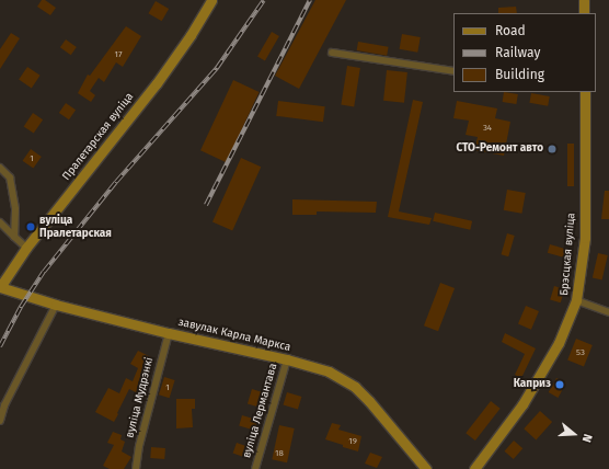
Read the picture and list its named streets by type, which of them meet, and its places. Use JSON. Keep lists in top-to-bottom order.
{
  "streets": {
    "street": [
      "Пралетарская вуліца",
      "Брэсцкая вуліца",
      "завулак Карла Маркса",
      "вуліца Мудрэнкі",
      "вуліца Лермантава"
    ]
  },
  "crossings": [
    ["Пралетарская вуліца", "завулак Карла Маркса"],
    ["завулак Карла Маркса", "вуліца Мудрэнкі"],
    ["завулак Карла Маркса", "вуліца Лермантава"]
  ],
  "places": ["СТО-Ремонт авто", "вуліца Пралетарская", "Каприз"],
  "house_numbers": [
    "17",
    "34",
    "1",
    "53",
    "1",
    "19",
    "18"
  ],
  "legend": ["Road", "Railway", "Building"],
  "north": "right"
}
